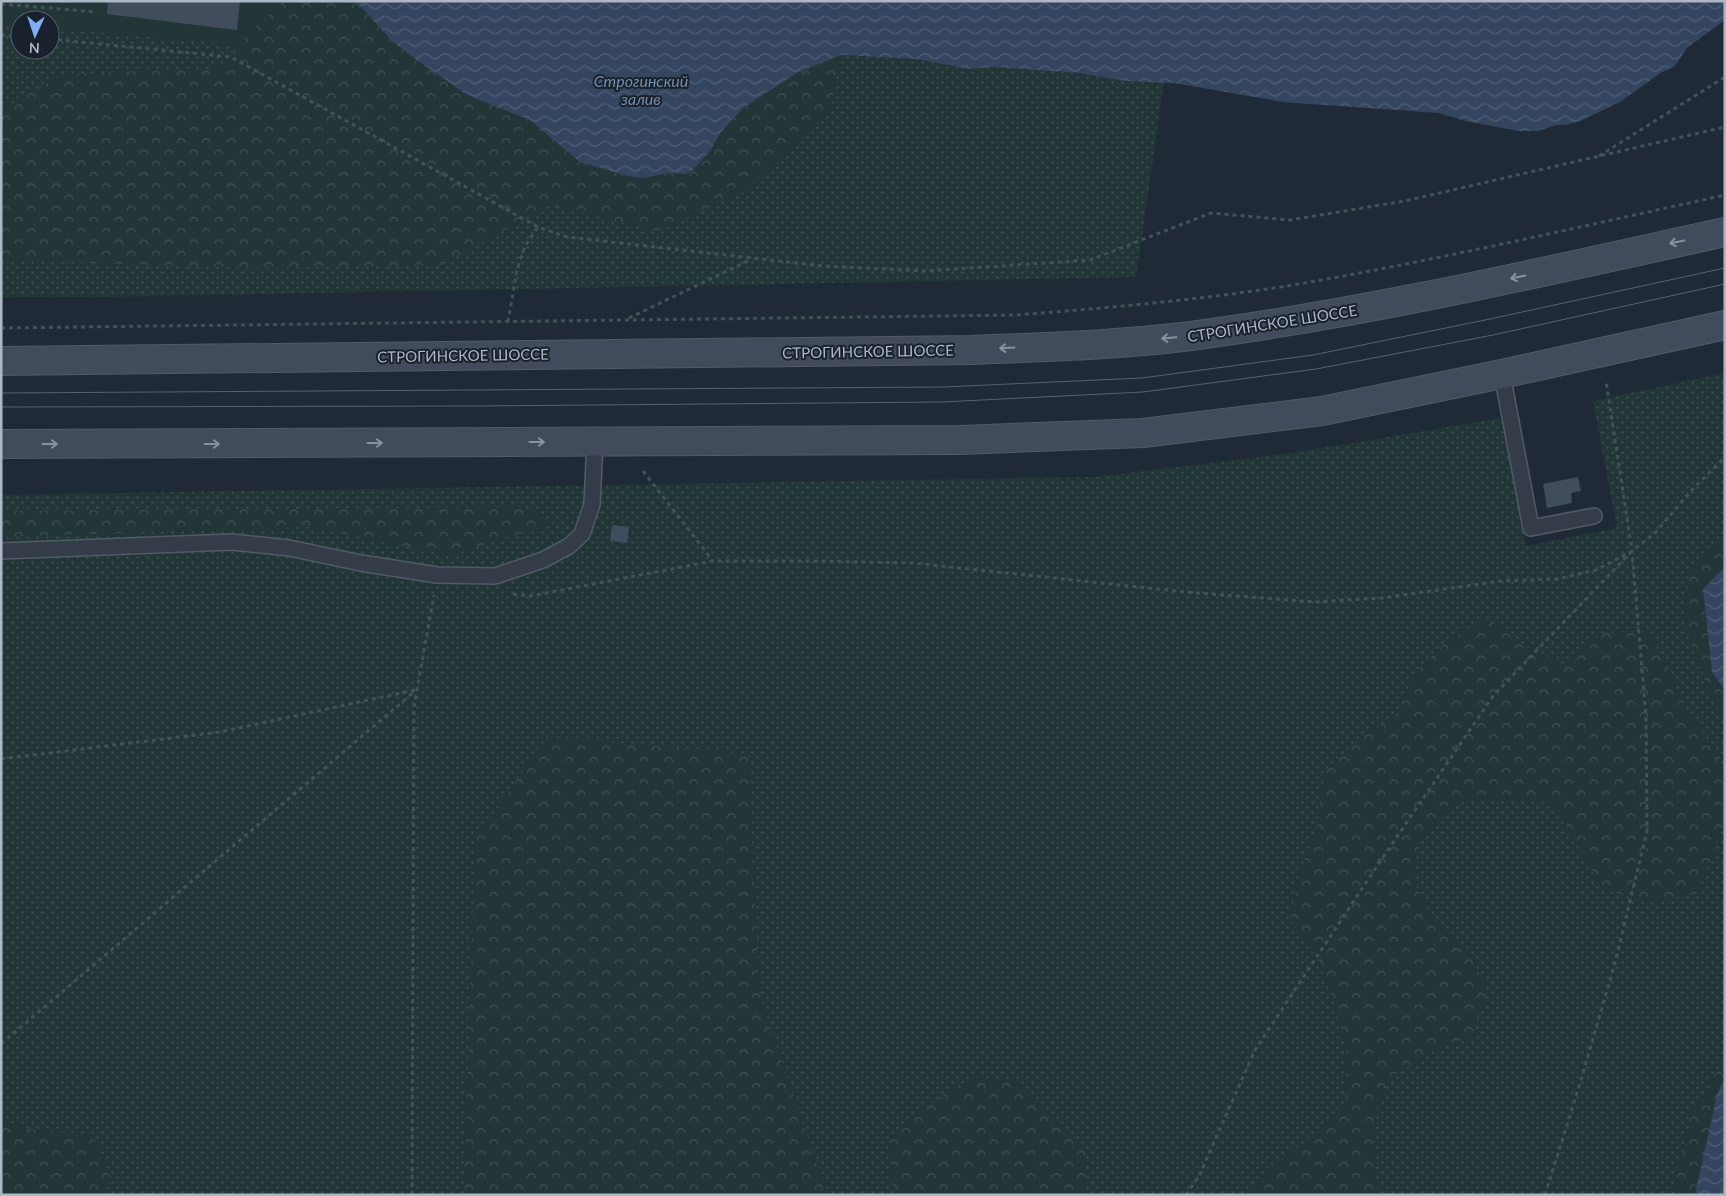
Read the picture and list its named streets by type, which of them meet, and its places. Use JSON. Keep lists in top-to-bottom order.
{
  "streets": {
    "main road": ["СТРОГИНСКОЕ ШОССЕ"]
  },
  "water": ["Строгинский залив"],
  "north": "bottom"
}
